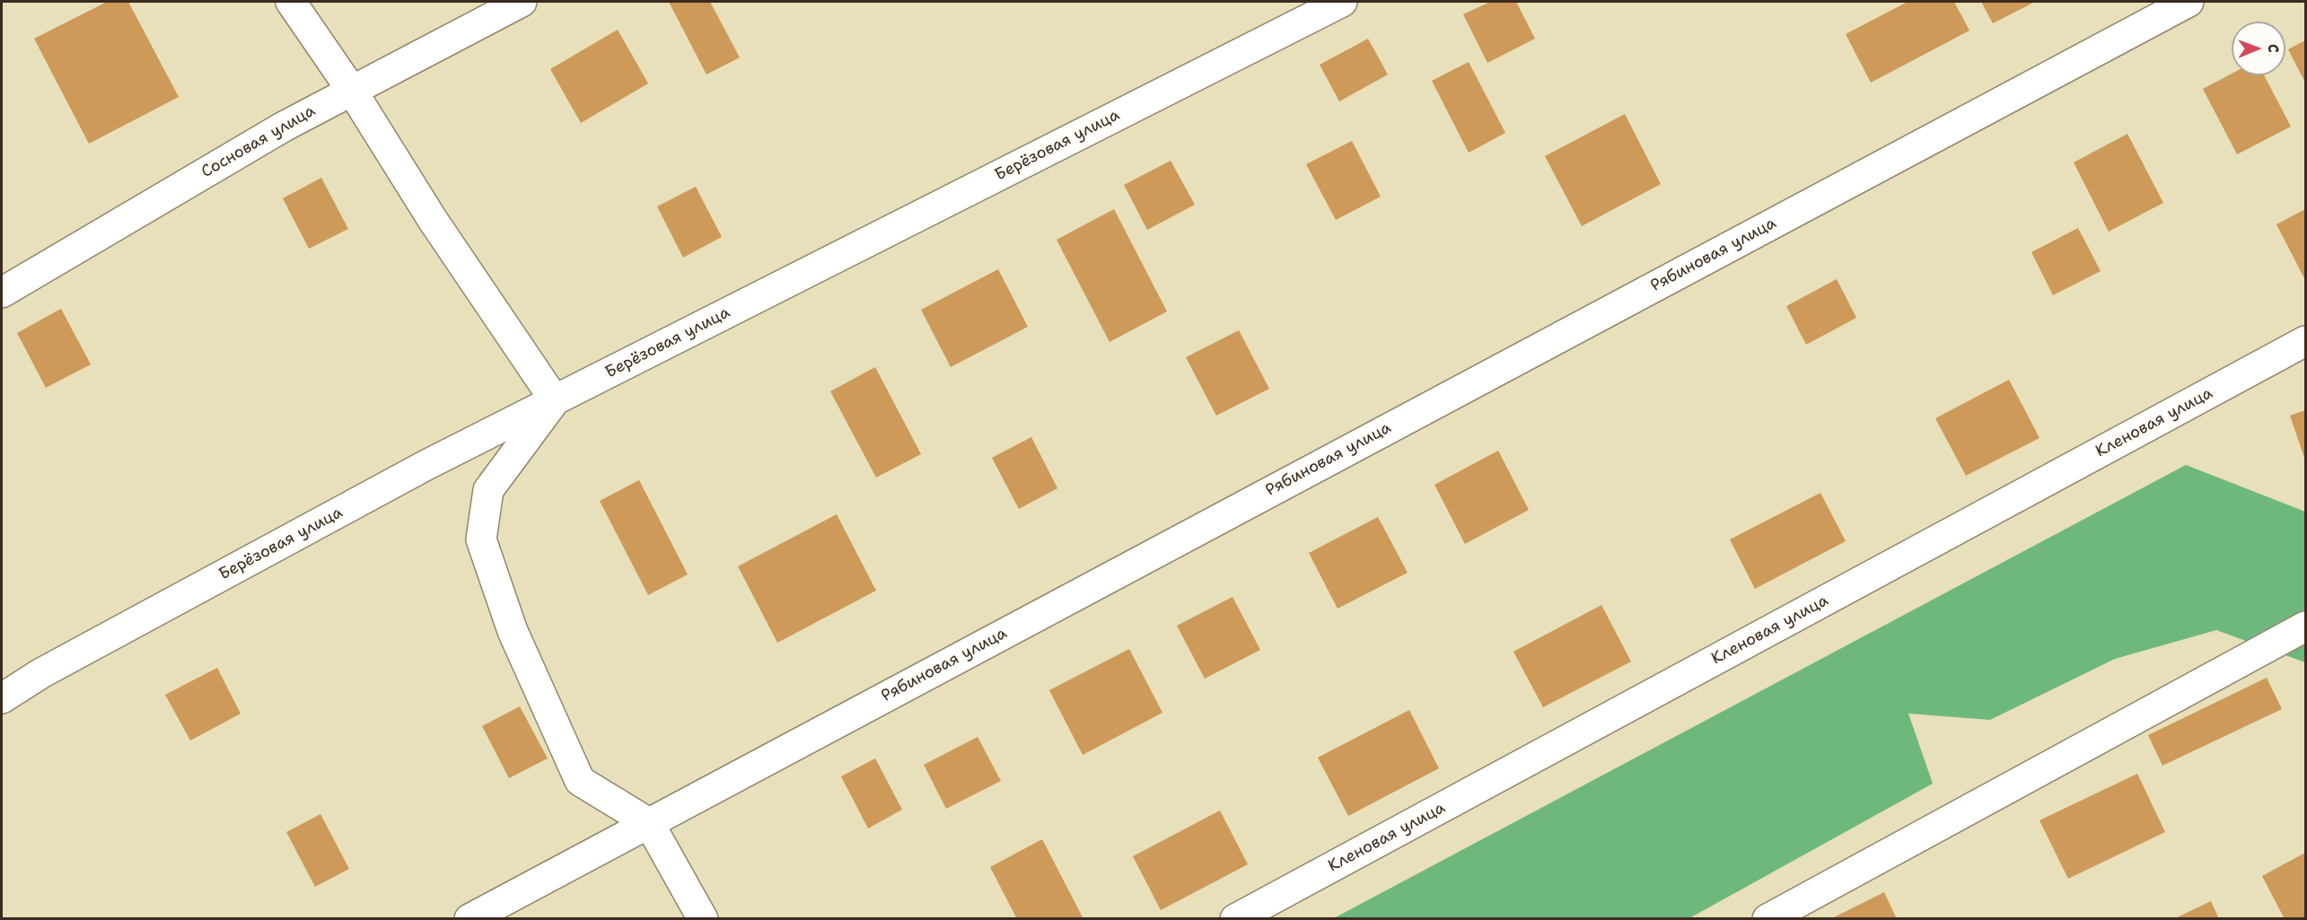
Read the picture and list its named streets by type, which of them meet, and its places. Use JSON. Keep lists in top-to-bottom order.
{
  "streets": {
    "street": [
      "Сосновая улица",
      "Берёзовая улица",
      "Рябиновая улица",
      "Кленовая улица"
    ]
  },
  "north": "right"
}
